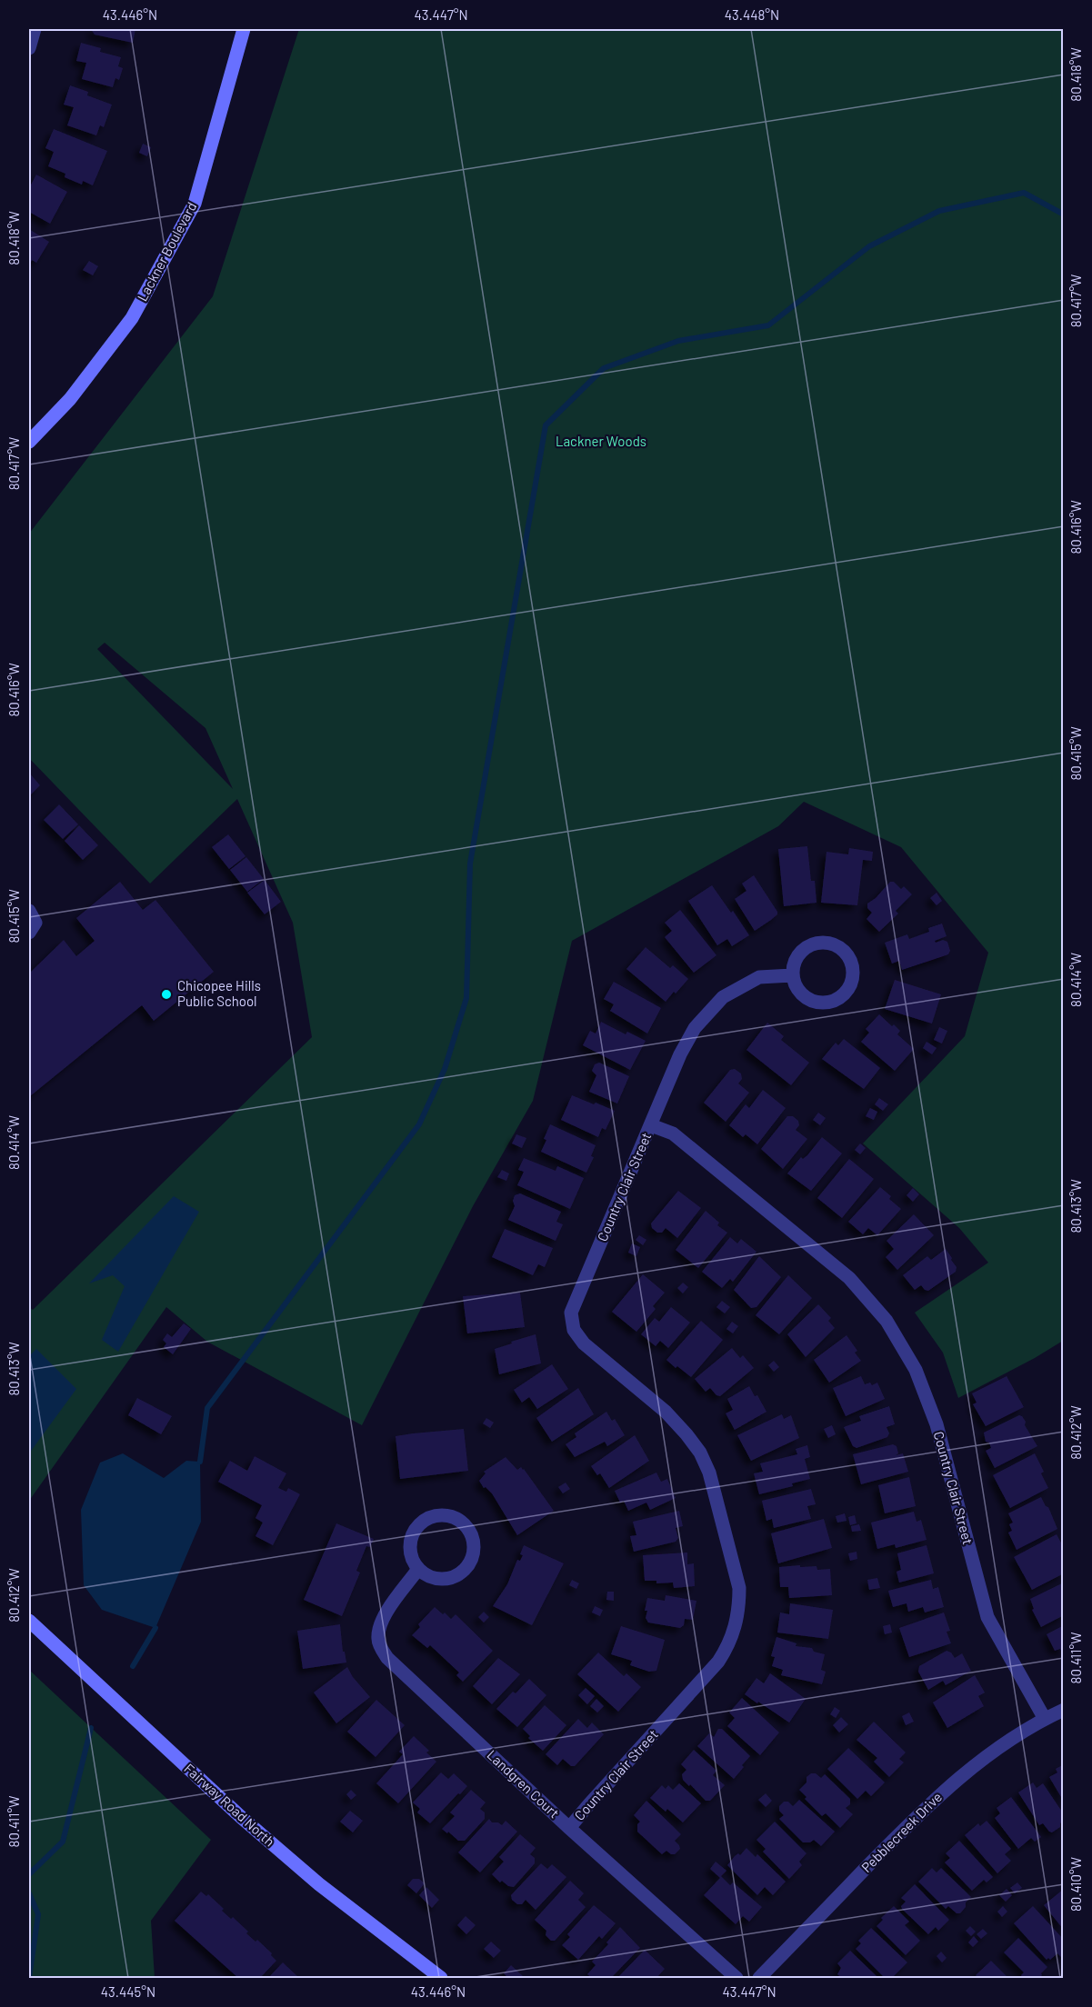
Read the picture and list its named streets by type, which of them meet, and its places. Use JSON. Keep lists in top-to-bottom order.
{
  "streets": {
    "main road": ["Lackner Boulevard", "Fairway Road North"],
    "street": ["Country Clair Street", "Landgren Court", "Pebblecreek Drive"]
  },
  "crossings": [
    ["Country Clair Street", "Landgren Court"],
    ["Country Clair Street", "Pebblecreek Drive"]
  ],
  "parks": ["Lackner Woods"],
  "places": ["Chicopee Hills Public School"],
  "coordinates": [
    "43.446°N",
    "43.447°N",
    "43.448°N",
    "80.418°W",
    "80.417°W",
    "80.416°W",
    "80.415°W",
    "80.414°W",
    "80.413°W",
    "80.412°W",
    "80.411°W",
    "80.410°W",
    "43.445°N"
  ]
}
